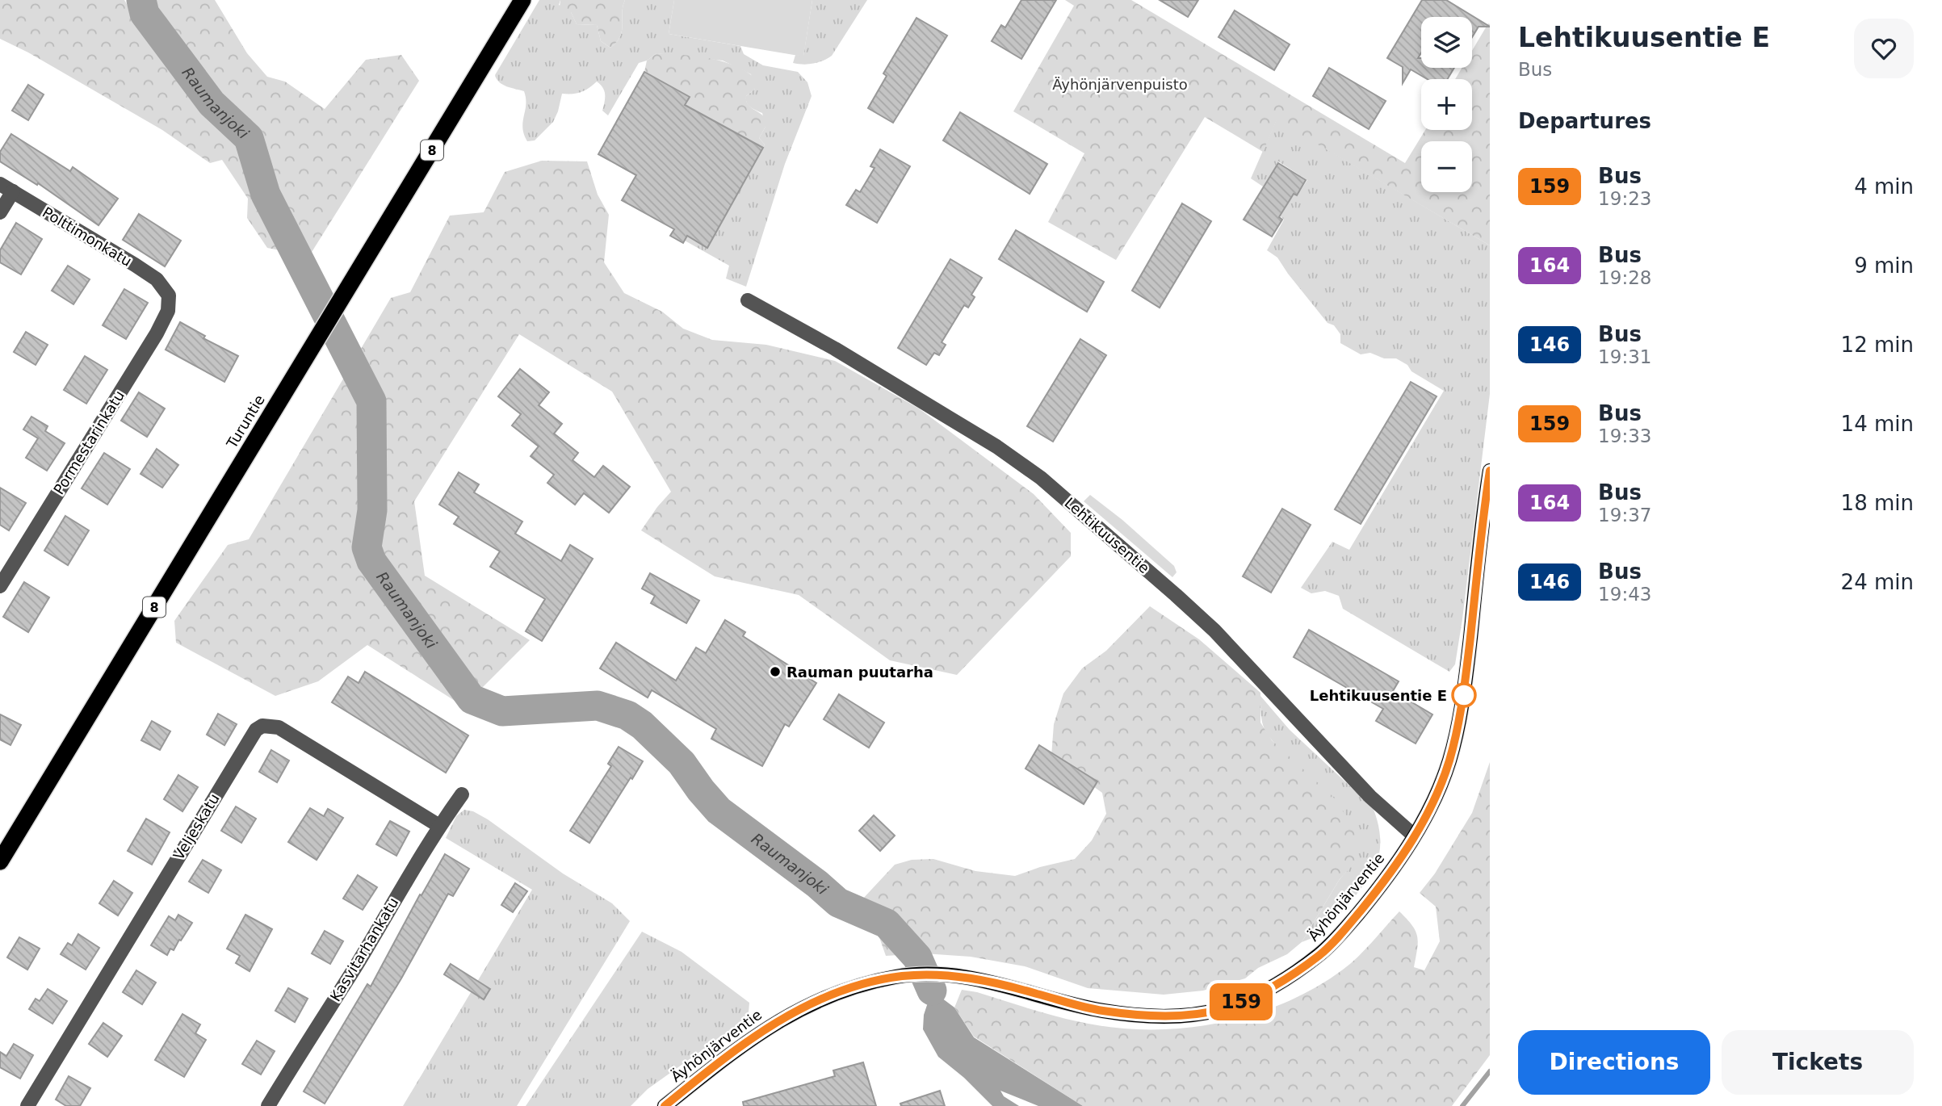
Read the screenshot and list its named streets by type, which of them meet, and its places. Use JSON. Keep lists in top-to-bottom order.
{
  "streets": {
    "highway": ["8", "Turuntie"],
    "main road": ["Äyhönjärventie"],
    "street": [
      "Polttimonkatu",
      "Pormestarinkatu",
      "Lehtikuusentie",
      "Veljeskatu",
      "Kasvitarhankatu"
    ]
  },
  "crossings": [
    ["Polttimonkatu", "Pormestarinkatu"],
    ["Lehtikuusentie", "Äyhönjärventie"],
    ["Veljeskatu", "Kasvitarhankatu"]
  ],
  "water": ["Raumanjoki"],
  "parks": ["Äyhönjärvenpuisto"],
  "places": ["Rauman puutarha", "Lehtikuusentie E"],
  "lines": ["bus line 159"],
  "page": {
    "on_map": "159",
    "heading": [
      ["Lehtikuusentie E", "Bus"],
      "Departures"
    ],
    "map_buttons": ["+", "−"],
    "list": [
      {
        "mark": "159",
        "name": "Bus",
        "note": "19:23",
        "value": "4 min"
      },
      {
        "mark": "164",
        "name": "Bus",
        "note": "19:28",
        "value": "9 min"
      },
      {
        "mark": "146",
        "name": "Bus",
        "note": "19:31",
        "value": "12 min"
      },
      {
        "mark": "159",
        "name": "Bus",
        "note": "19:33",
        "value": "14 min"
      },
      {
        "mark": "164",
        "name": "Bus",
        "note": "19:37",
        "value": "18 min"
      },
      {
        "mark": "146",
        "name": "Bus",
        "note": "19:43",
        "value": "24 min"
      }
    ],
    "buttons": ["Directions", "Tickets"]
  }
}
